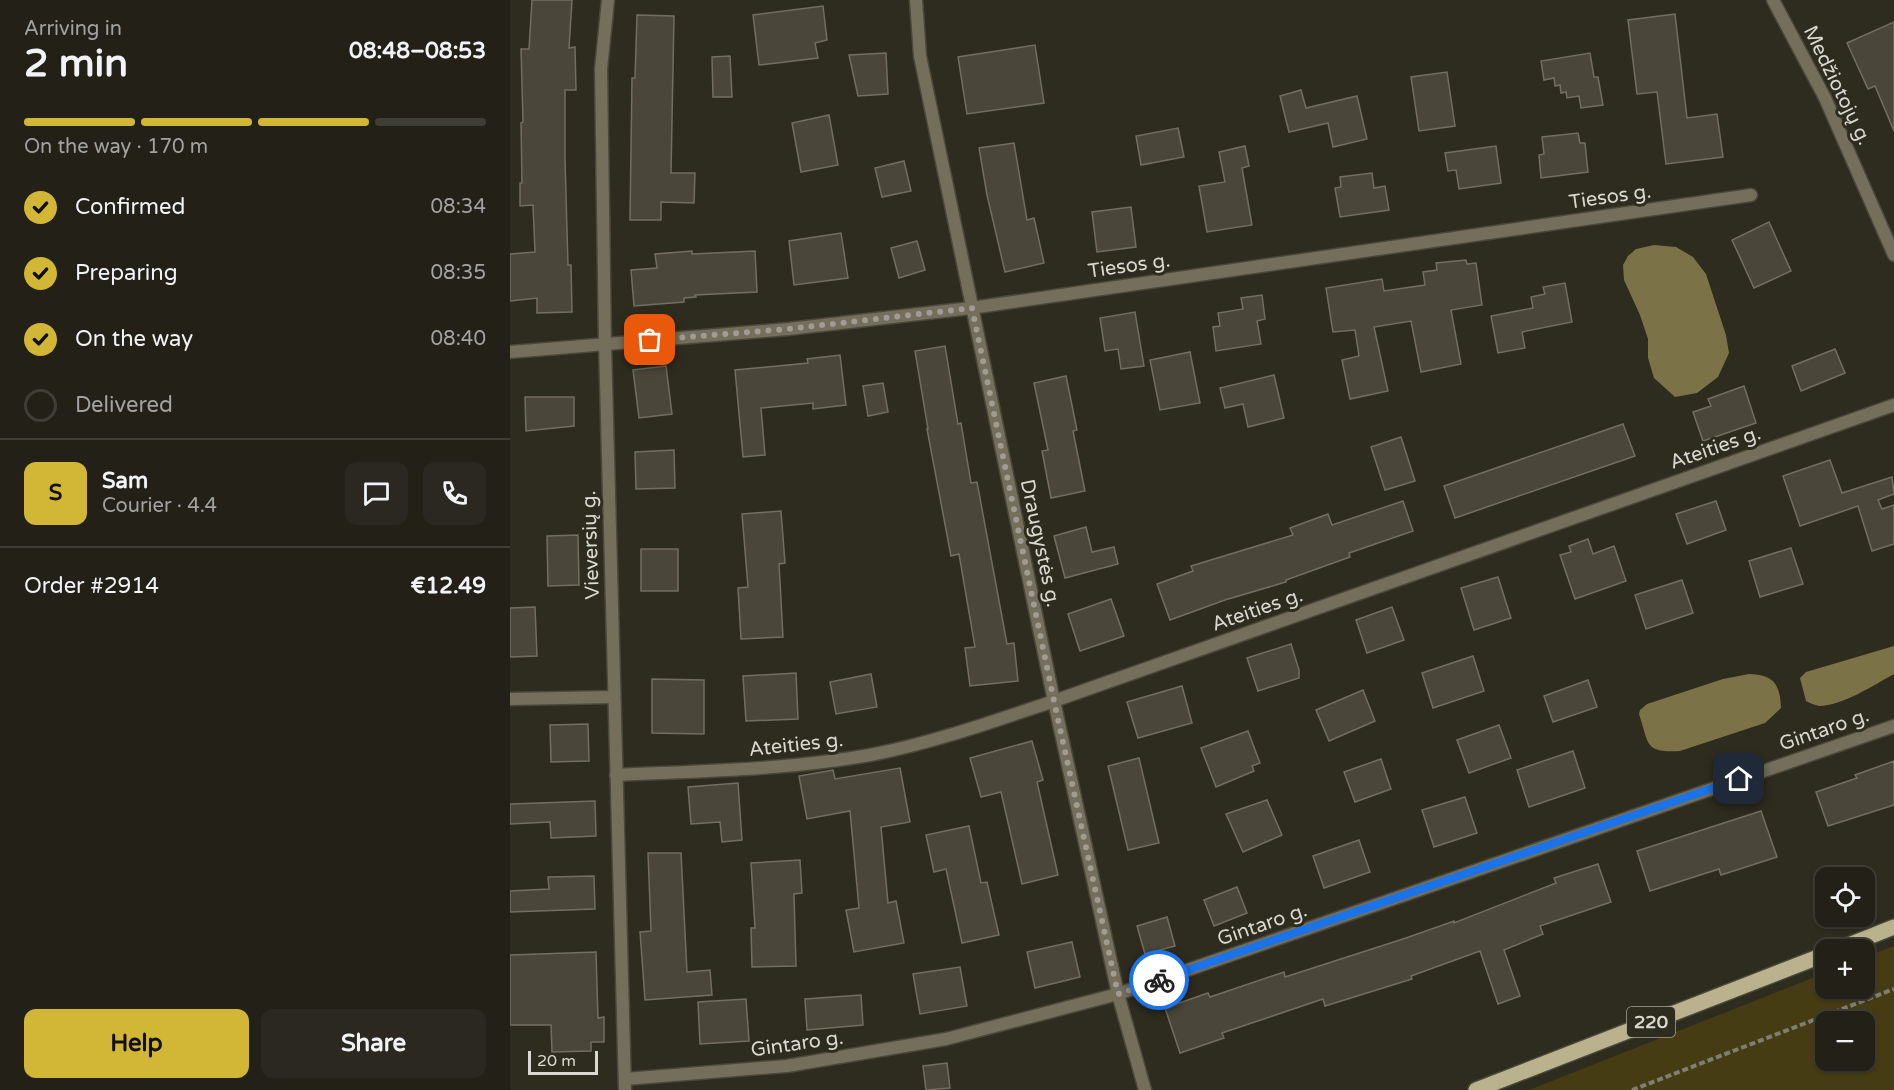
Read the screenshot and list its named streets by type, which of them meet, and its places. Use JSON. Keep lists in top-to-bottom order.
{
  "streets": {
    "main road": ["220"],
    "street": [
      "Medžiotojų g.",
      "Tiesos g.",
      "Ateities g.",
      "Draugystės g.",
      "Vieversių g.",
      "Gintaro g."
    ]
  },
  "crossings": [
    ["Tiesos g.", "Draugystės g."],
    ["Tiesos g.", "Vieversių g."],
    ["Ateities g.", "Draugystės g."],
    ["Ateities g.", "Vieversių g."],
    ["Draugystės g.", "Gintaro g."],
    ["Vieversių g.", "Gintaro g."]
  ],
  "scale_bar": "20 m",
  "page": {
    "heading": ["2 min", "Arriving in", "08:48–08:53"],
    "panel": [
      "Sam",
      "Courier · 4.4",
      "Order #2914",
      "€12.49"
    ],
    "bar": "On the way · 170 m",
    "list": [
      ["Confirmed", "08:34"],
      ["Preparing", "08:35"],
      ["On the way", "08:40"],
      "Delivered"
    ],
    "round": "S",
    "map_buttons": ["+", "−"],
    "buttons": ["Help", "Share"],
    "scale": "20 m"
  }
}
